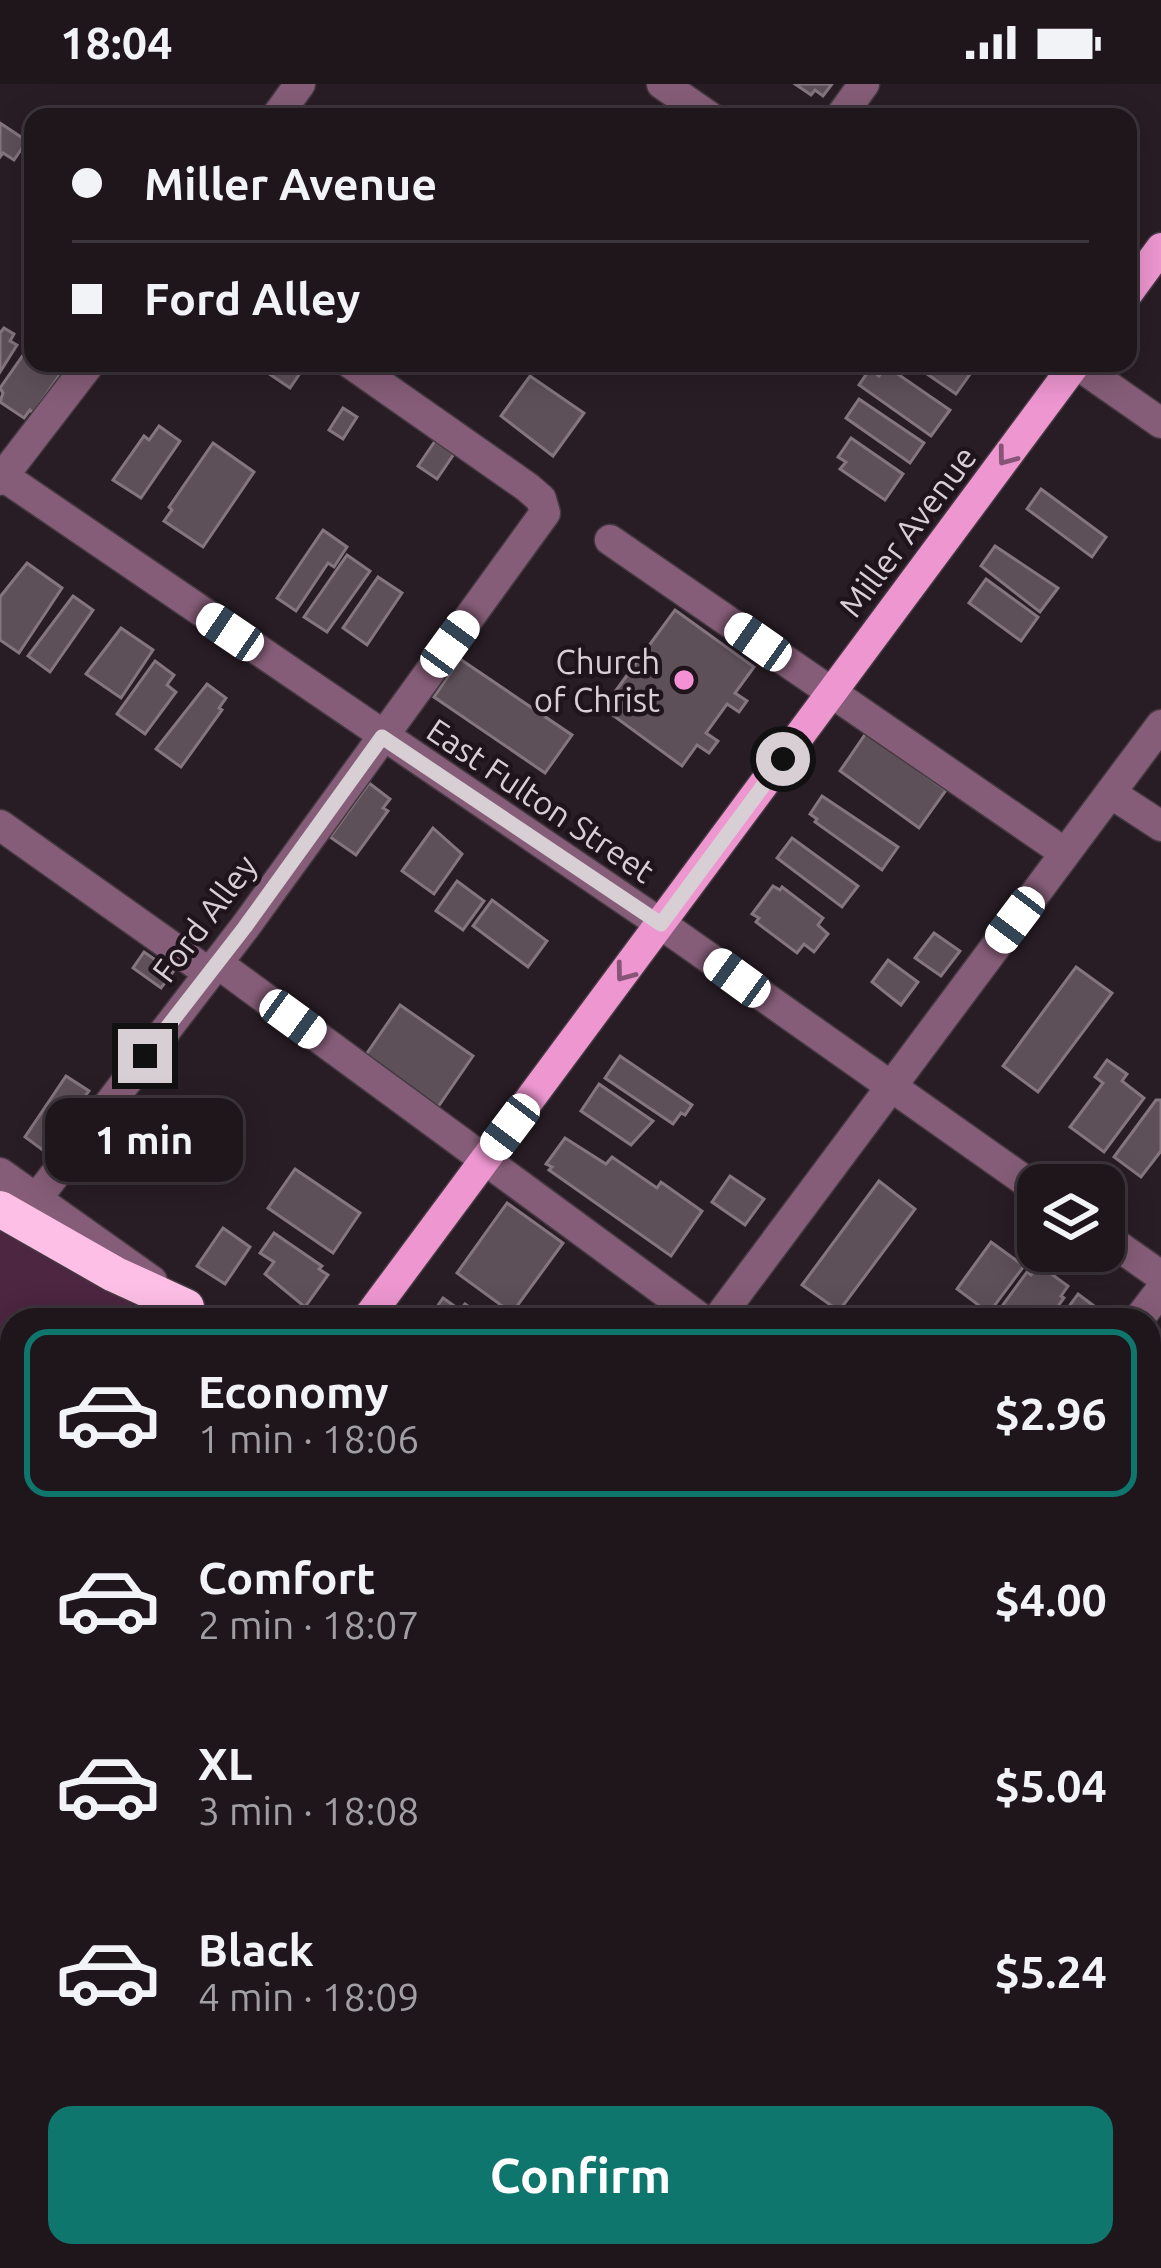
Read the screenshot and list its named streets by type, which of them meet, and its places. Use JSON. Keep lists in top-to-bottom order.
{
  "streets": {
    "main road": ["Miller Avenue"],
    "street": ["East Fulton Street", "Ford Alley"]
  },
  "crossings": [
    ["Miller Avenue", "East Fulton Street"],
    ["East Fulton Street", "Ford Alley"]
  ],
  "one_way": ["Miller Avenue"],
  "places": ["Church of Christ"],
  "page": {
    "status": "18:04",
    "banner": ["Miller Avenue", "Ford Alley"],
    "bubble": "1 min",
    "list": [
      {
        "name": "Economy",
        "note": "1 min · 18:06",
        "value": "$2.96"
      },
      {
        "name": "Comfort",
        "note": "2 min · 18:07",
        "value": "$4.00"
      },
      {
        "name": "XL",
        "note": "3 min · 18:08",
        "value": "$5.04"
      },
      {
        "name": "Black",
        "note": "4 min · 18:09",
        "value": "$5.24"
      }
    ],
    "buttons": "Confirm"
  }
}
